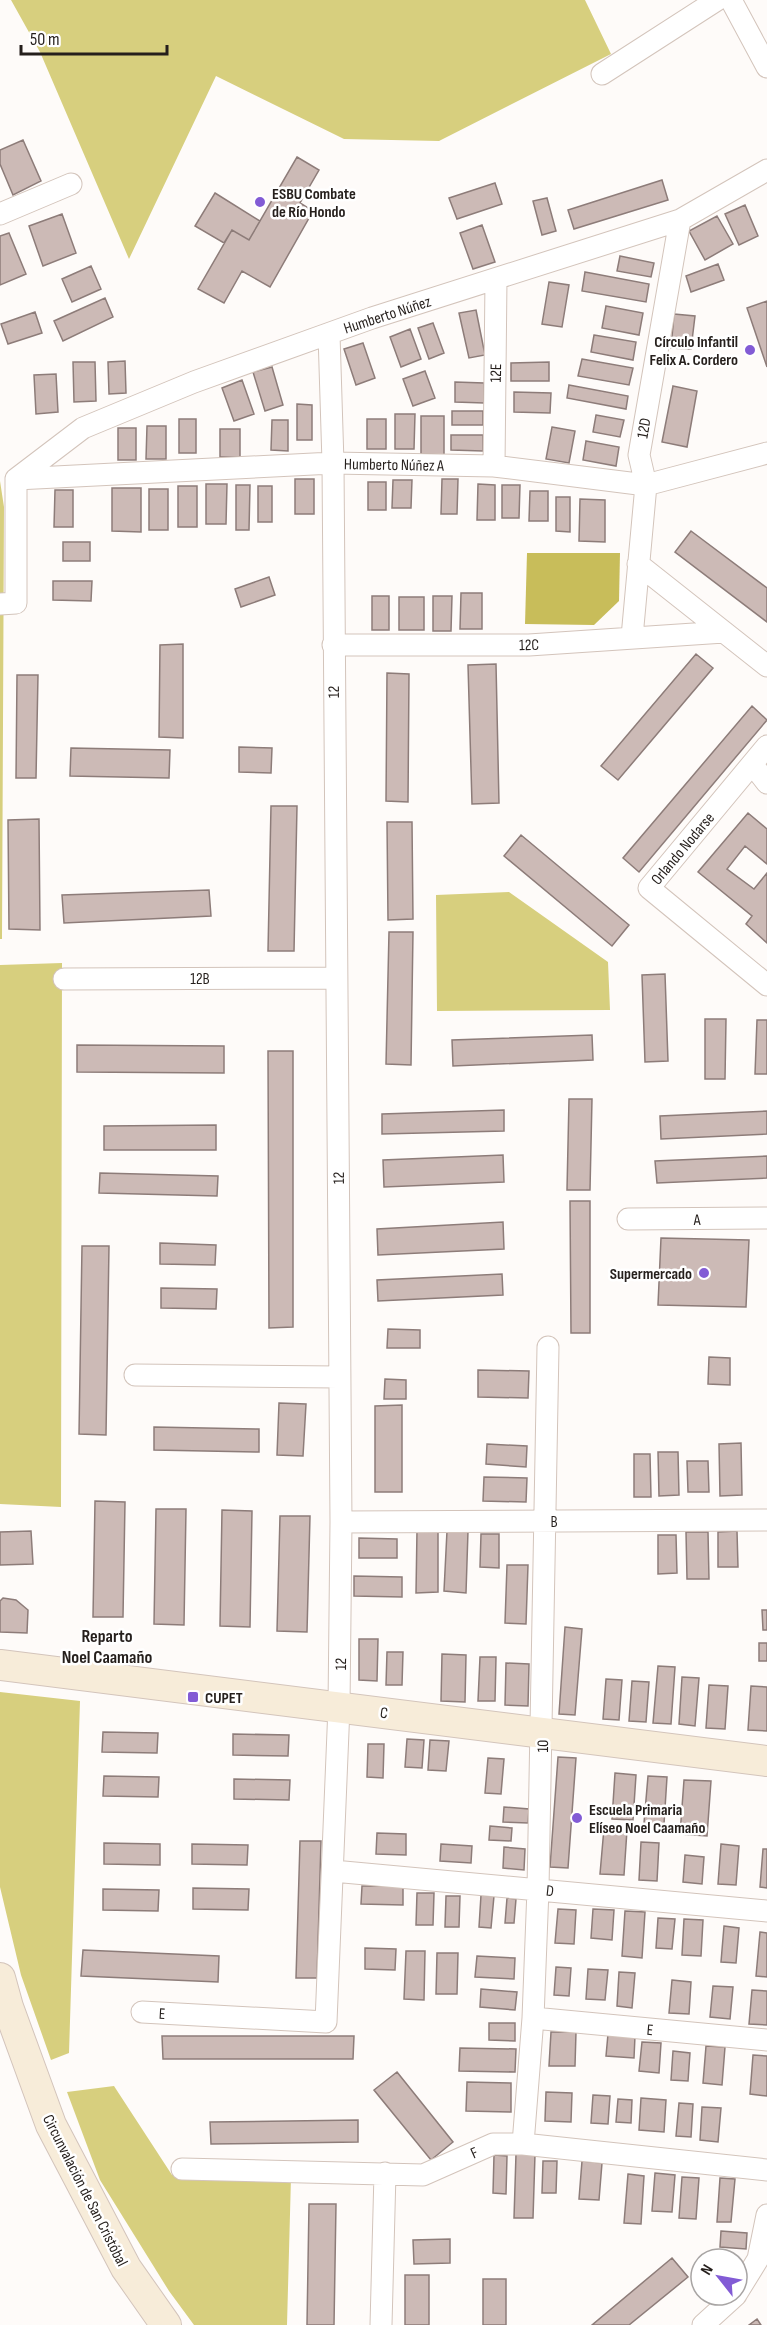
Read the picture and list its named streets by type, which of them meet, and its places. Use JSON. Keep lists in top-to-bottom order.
{
  "streets": {
    "street": [
      "Humberto Núñez",
      "12E",
      "12D",
      "Humberto Núñez A",
      "12C",
      "12",
      "Orlando Nodarse",
      "12B",
      "A",
      "B",
      "C",
      "10",
      "D",
      "E",
      "F",
      "Circunvalación de San Cristóbal"
    ]
  },
  "crossings": [
    ["Humberto Núñez", "12E"],
    ["Humberto Núñez", "12D"],
    ["Humberto Núñez", "Humberto Núñez A"],
    ["Humberto Núñez", "12"],
    ["12E", "Humberto Núñez A"],
    ["12D", "Humberto Núñez A"],
    ["12D", "12C"],
    ["Humberto Núñez A", "12"],
    ["12C", "12"],
    ["12", "12B"],
    ["12", "B"],
    ["12", "C"],
    ["12", "D"],
    ["12", "E"],
    ["B", "10"],
    ["C", "10"],
    ["10", "D"],
    ["10", "E"],
    ["10", "F"]
  ],
  "districts": ["Reparto Noel Caamaño"],
  "places": {
    "other": [
      "ESBU Combate de Río Hondo",
      "Círculo Infantil Felix A. Cordero",
      "Supermercado",
      "Escuela Primaria Elíseo Noel Caamaño"
    ],
    "transit": ["CUPET"]
  },
  "scale_bar": "50 m",
  "north": "top left"
}
